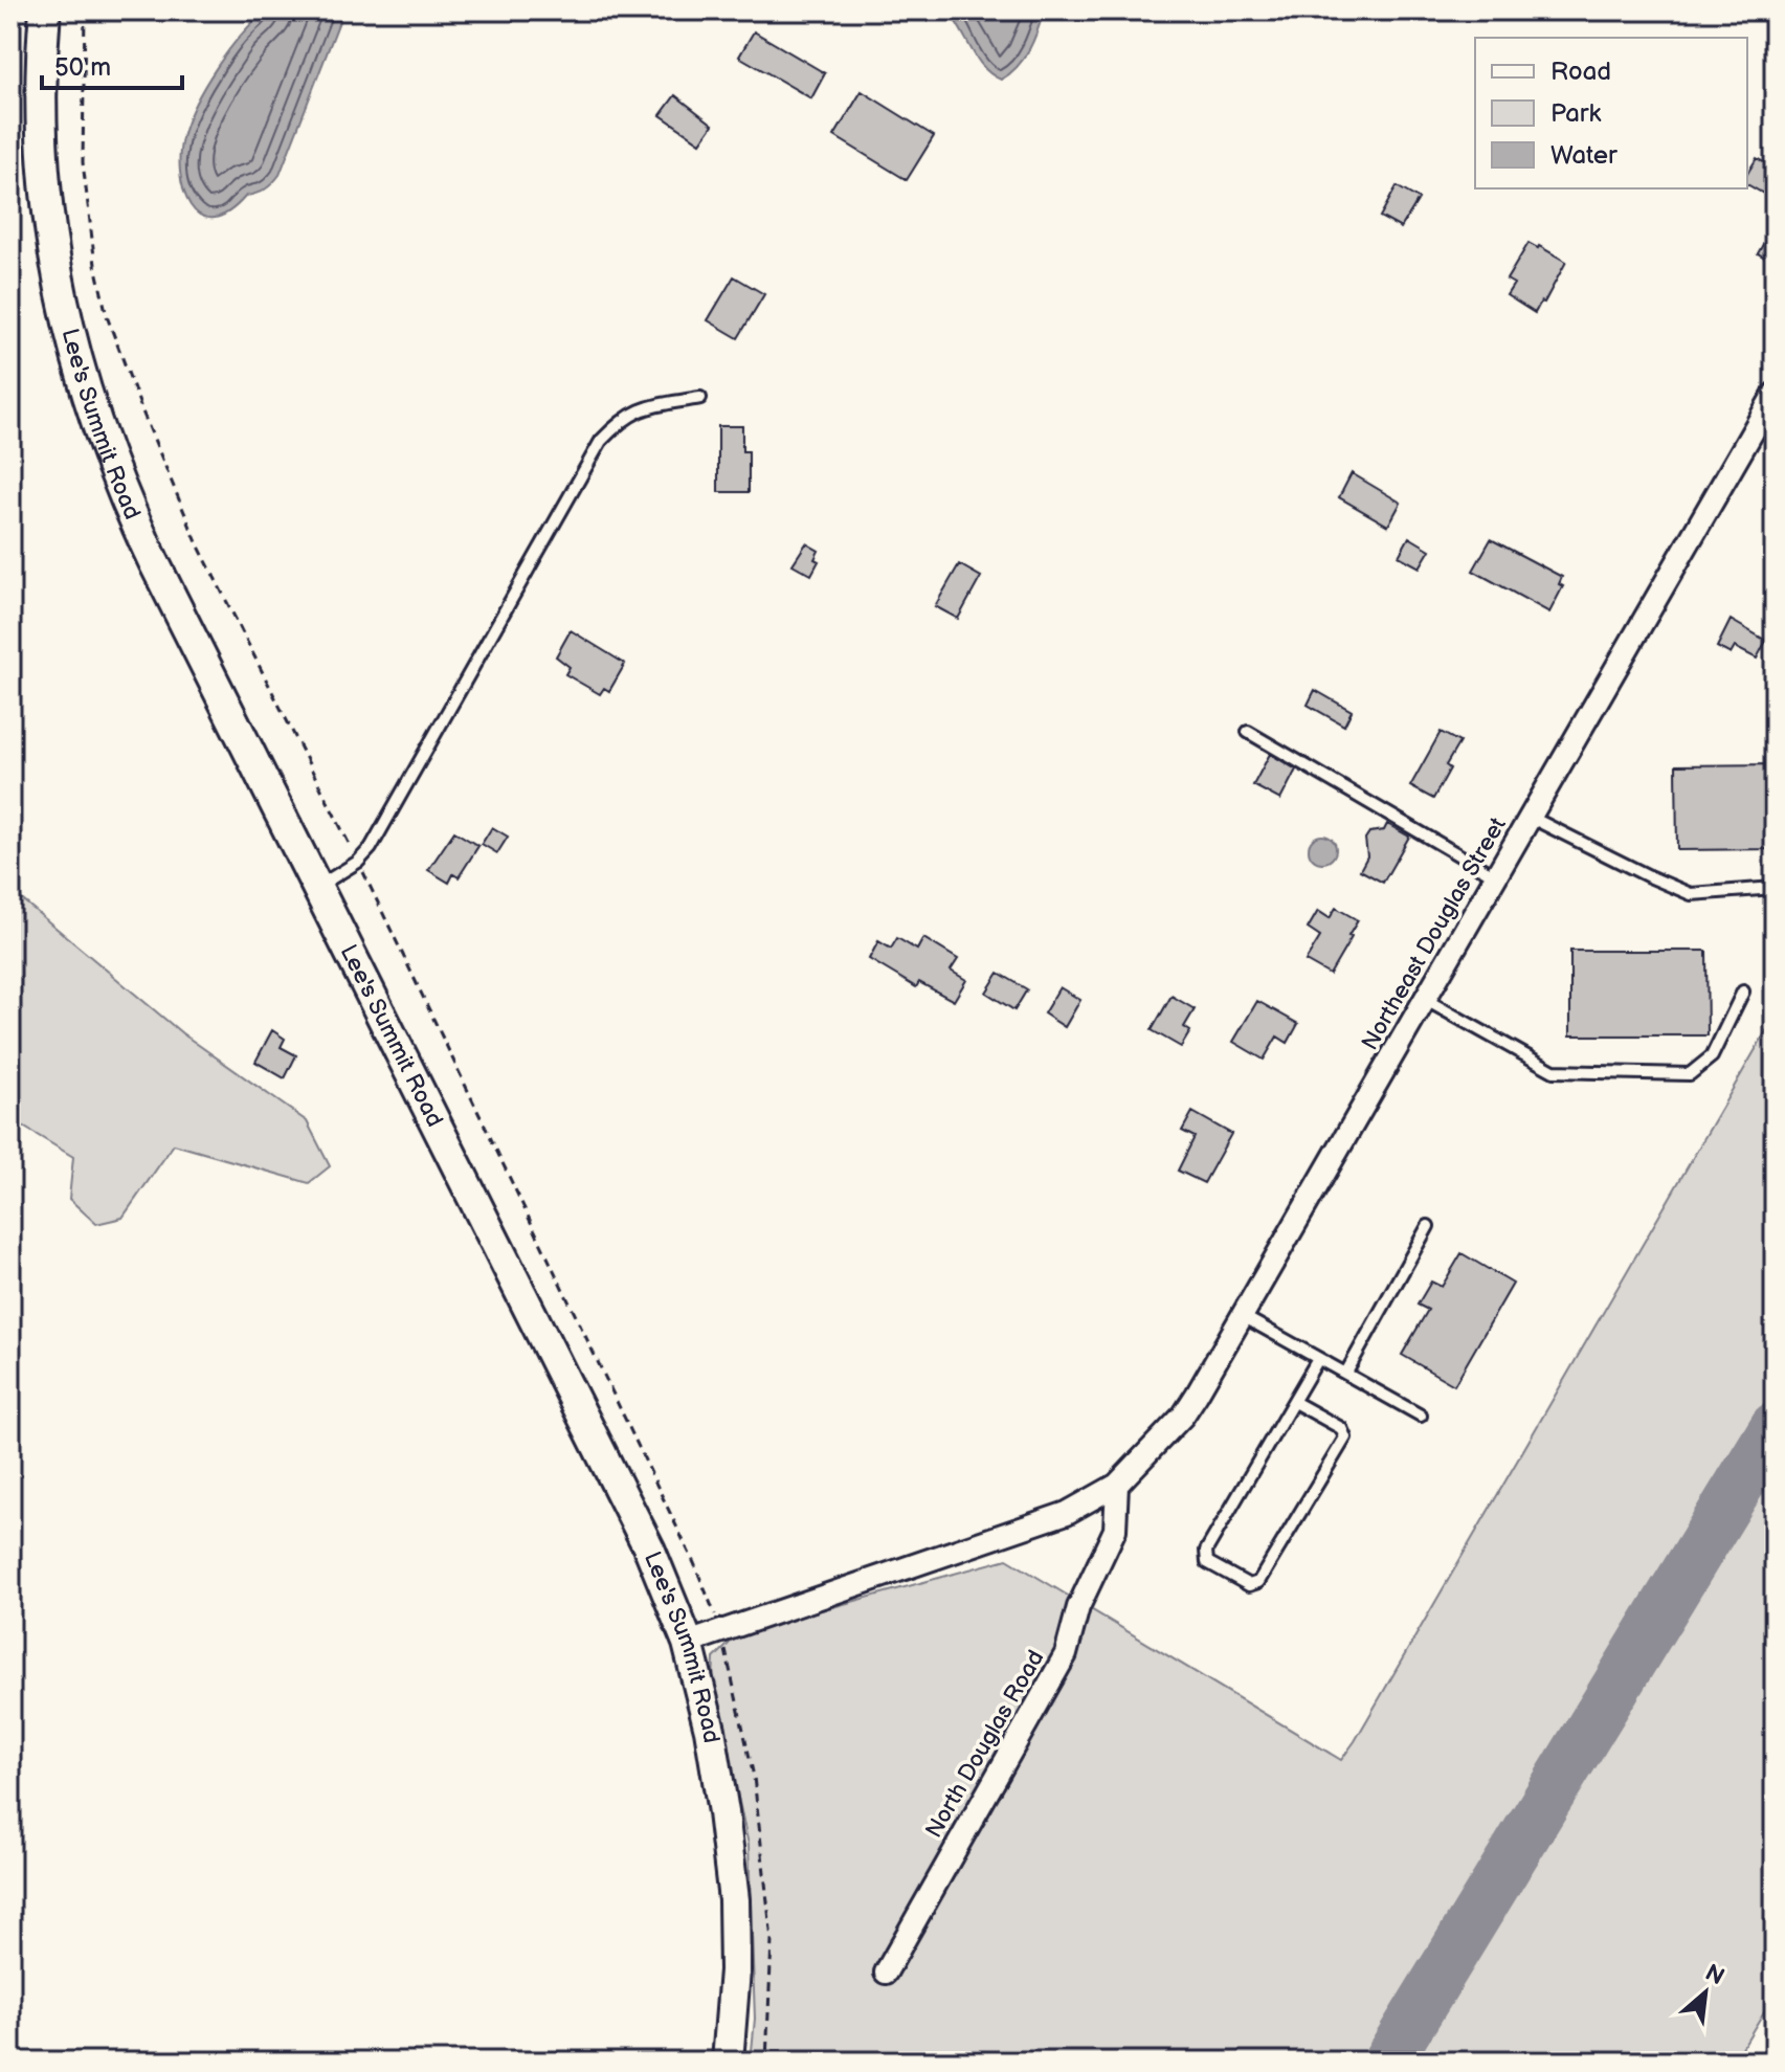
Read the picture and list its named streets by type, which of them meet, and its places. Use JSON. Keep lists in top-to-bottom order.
{
  "streets": {
    "main road": ["Lee's Summit Road"],
    "street": ["Northeast Douglas Street", "North Douglas Road"]
  },
  "crossings": [
    ["Lee's Summit Road", "Northeast Douglas Street"],
    ["Northeast Douglas Street", "North Douglas Road"]
  ],
  "legend": ["Road", "Park", "Water"],
  "scale_bar": "50 m",
  "north": "top right"
}
